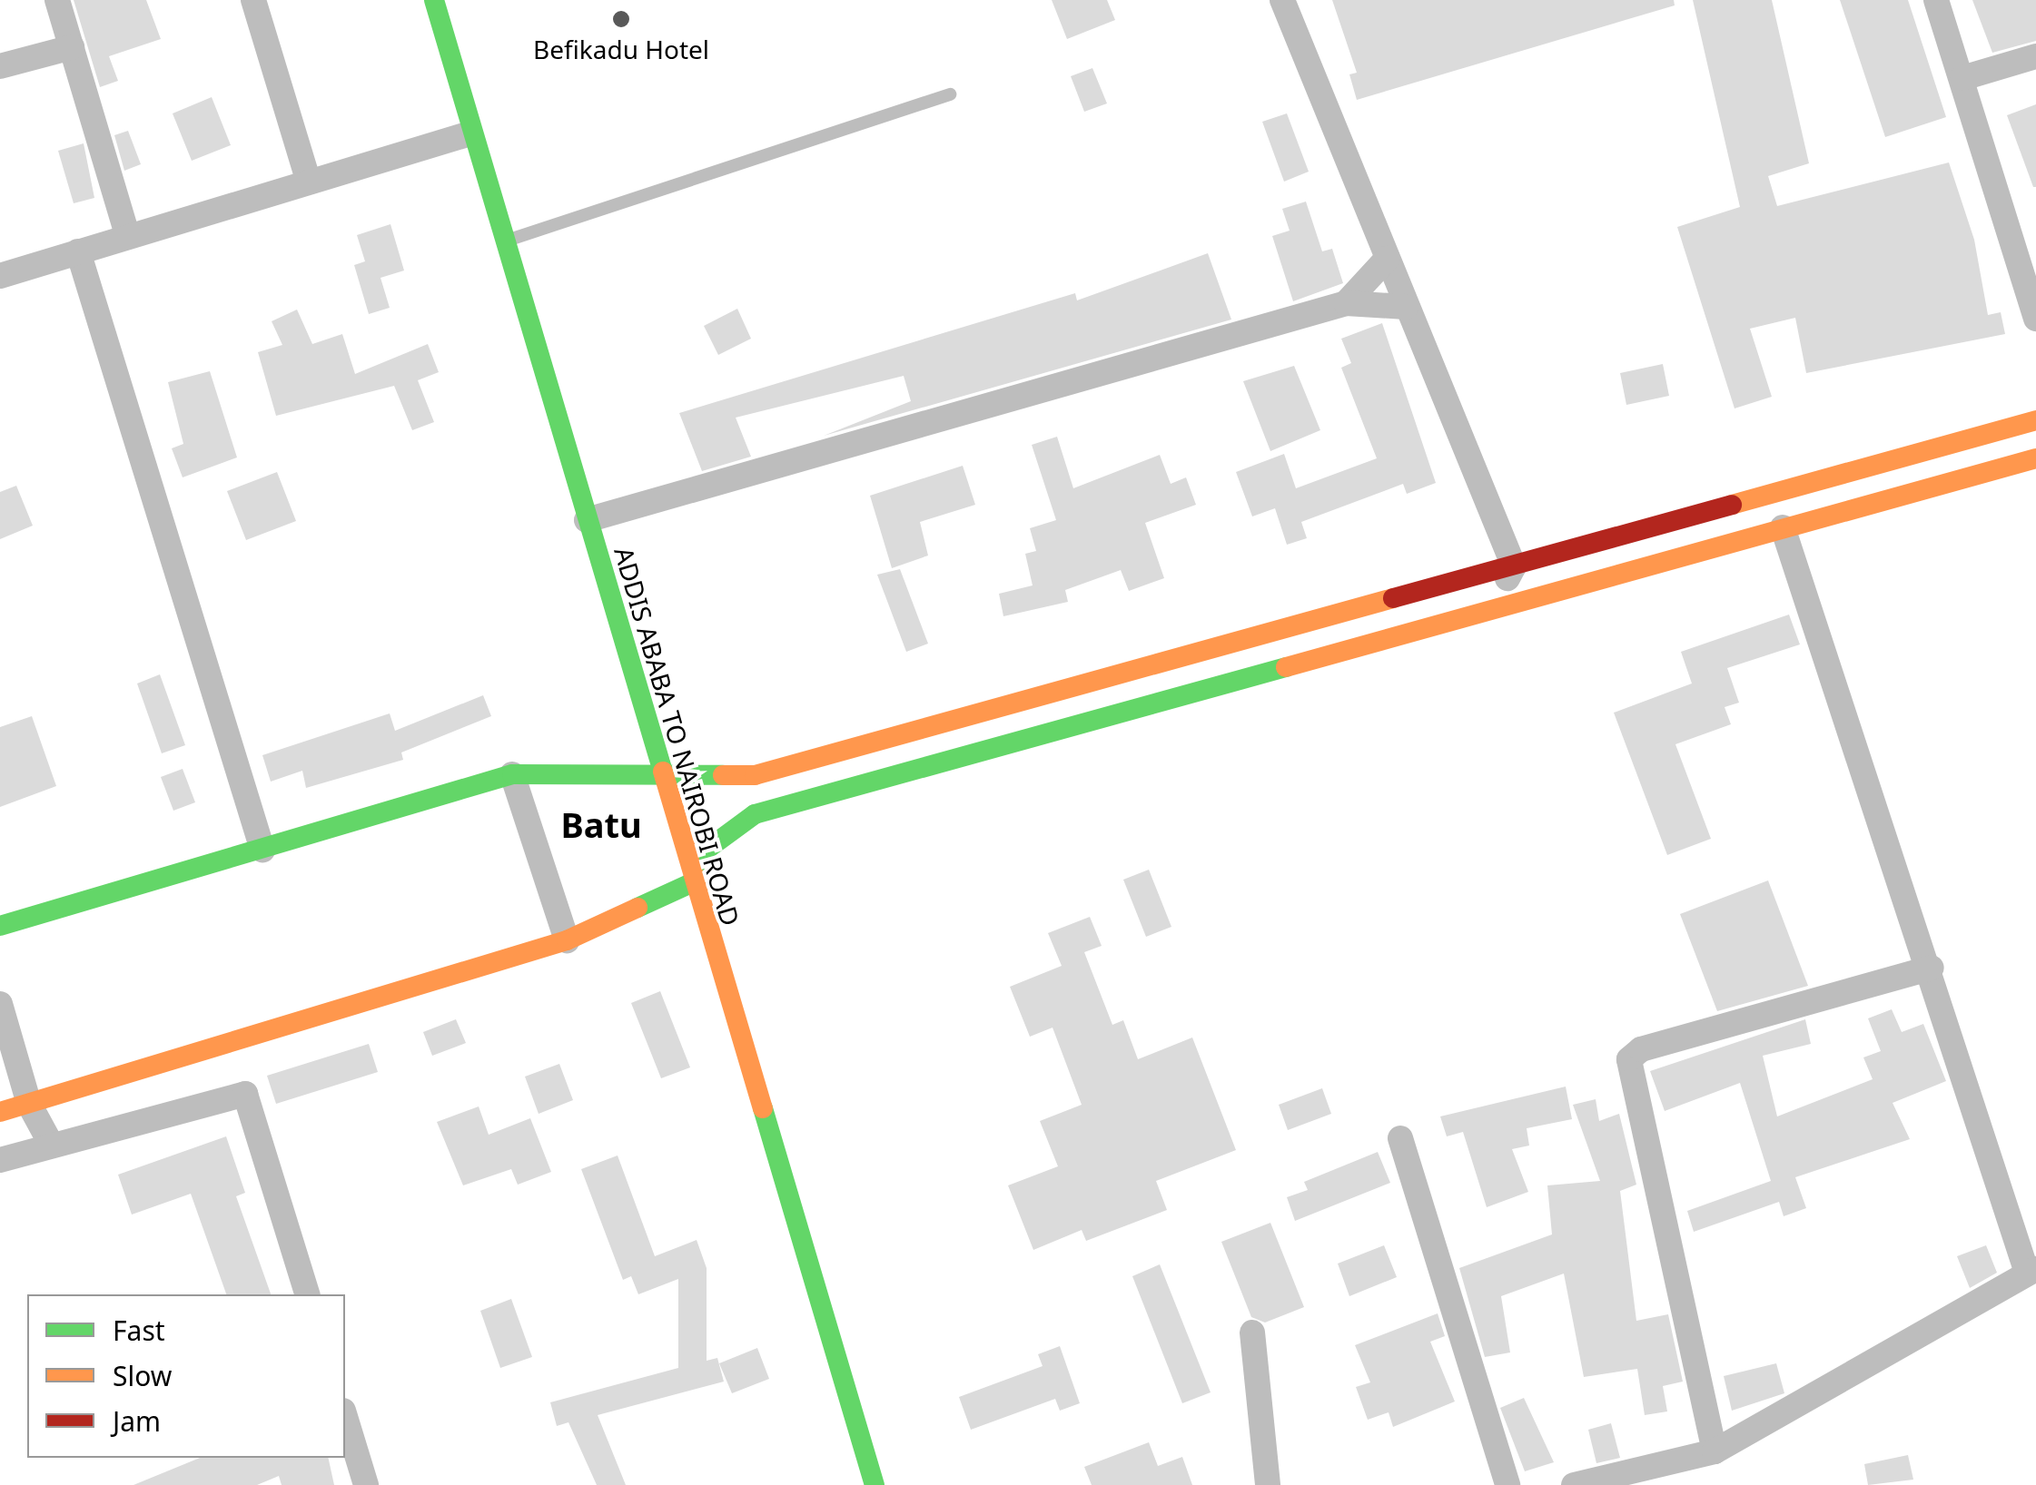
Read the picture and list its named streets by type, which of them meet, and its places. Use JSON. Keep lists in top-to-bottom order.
{
  "streets": {
    "main road": ["ADDIS ABABA TO NAIROBI ROAD"]
  },
  "districts": ["Batu"],
  "places": ["Befikadu Hotel"],
  "legend": ["Fast", "Slow", "Jam"]
}
